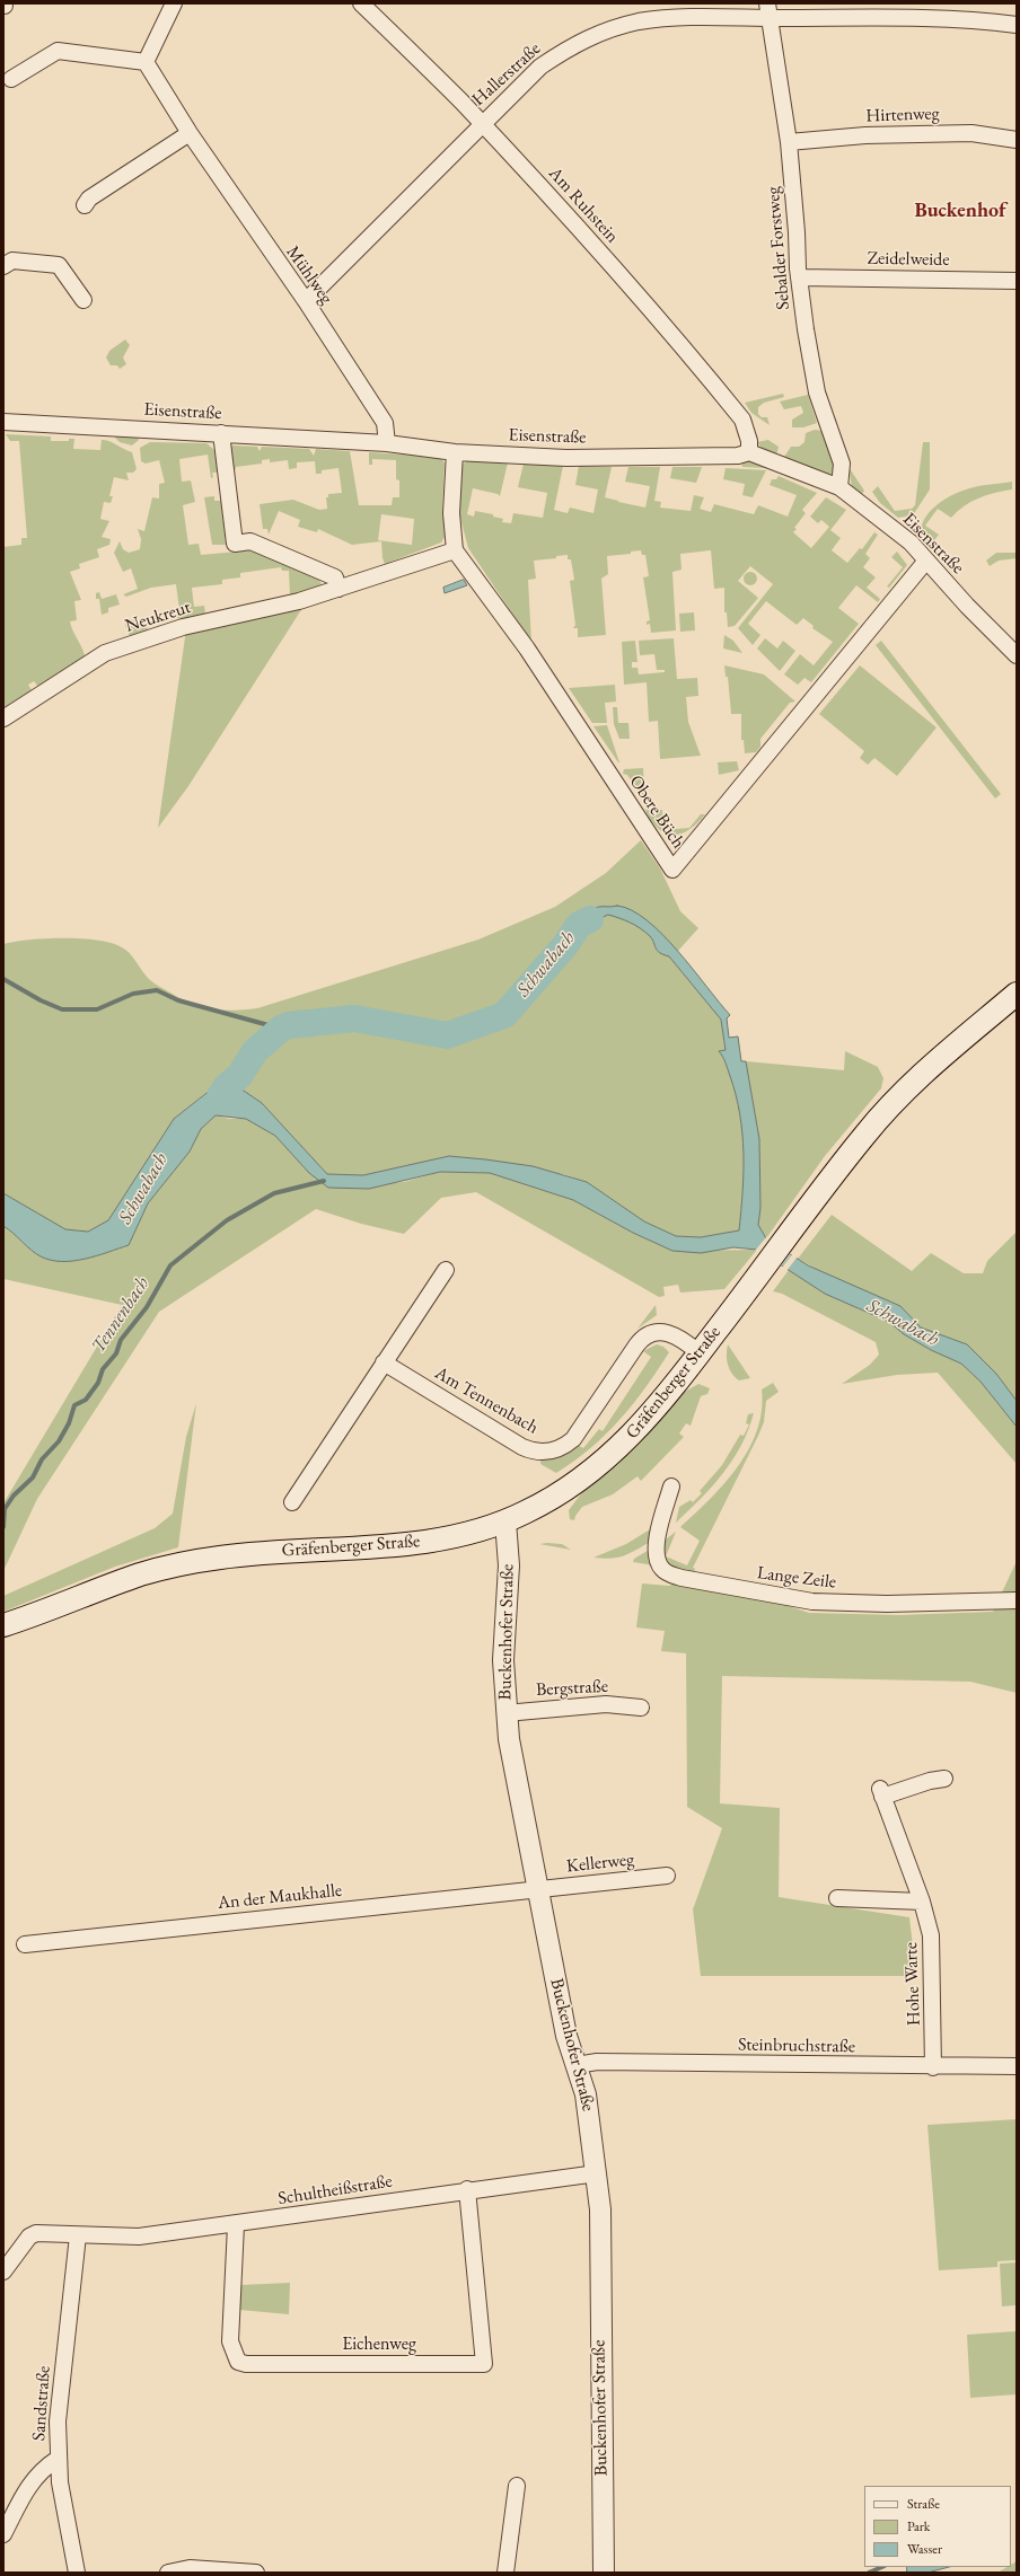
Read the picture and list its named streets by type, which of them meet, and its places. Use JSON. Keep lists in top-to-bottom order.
{
  "streets": {
    "main road": ["Gräfenberger Straße"],
    "street": [
      "Hallerstraße",
      "Hirtenweg",
      "Am Ruhstein",
      "Sebalder Forstweg",
      "Zeidelweide",
      "Mühlweg",
      "Eisenstraße",
      "Neukreut",
      "Obere Büch",
      "Am Tennenbach",
      "Lange Zeile",
      "Buckenhofer Straße",
      "Bergstraße",
      "Kellerweg",
      "An der Maukhalle",
      "Hohe Warte",
      "Steinbruchstraße",
      "Schultheißstraße",
      "Eichenweg",
      "Sandstraße"
    ]
  },
  "crossings": [
    ["Hallerstraße", "Am Ruhstein"],
    ["Hallerstraße", "Sebalder Forstweg"],
    ["Hallerstraße", "Mühlweg"],
    ["Hirtenweg", "Sebalder Forstweg"],
    ["Am Ruhstein", "Eisenstraße"],
    ["Sebalder Forstweg", "Zeidelweide"],
    ["Sebalder Forstweg", "Eisenstraße"],
    ["Mühlweg", "Eisenstraße"],
    ["Eisenstraße", "Obere Büch"],
    ["Neukreut", "Obere Büch"],
    ["Gräfenberger Straße", "Am Tennenbach"],
    ["Gräfenberger Straße", "Buckenhofer Straße"],
    ["Buckenhofer Straße", "Bergstraße"],
    ["Buckenhofer Straße", "Kellerweg"],
    ["Buckenhofer Straße", "An der Maukhalle"],
    ["Buckenhofer Straße", "Steinbruchstraße"],
    ["Buckenhofer Straße", "Schultheißstraße"],
    ["Kellerweg", "An der Maukhalle"],
    ["Hohe Warte", "Steinbruchstraße"],
    ["Schultheißstraße", "Eichenweg"],
    ["Schultheißstraße", "Sandstraße"]
  ],
  "districts": ["Buckenhof"],
  "water": ["Schwabach", "Tennenbach"],
  "legend": ["Straße", "Park", "Wasser"]
}
